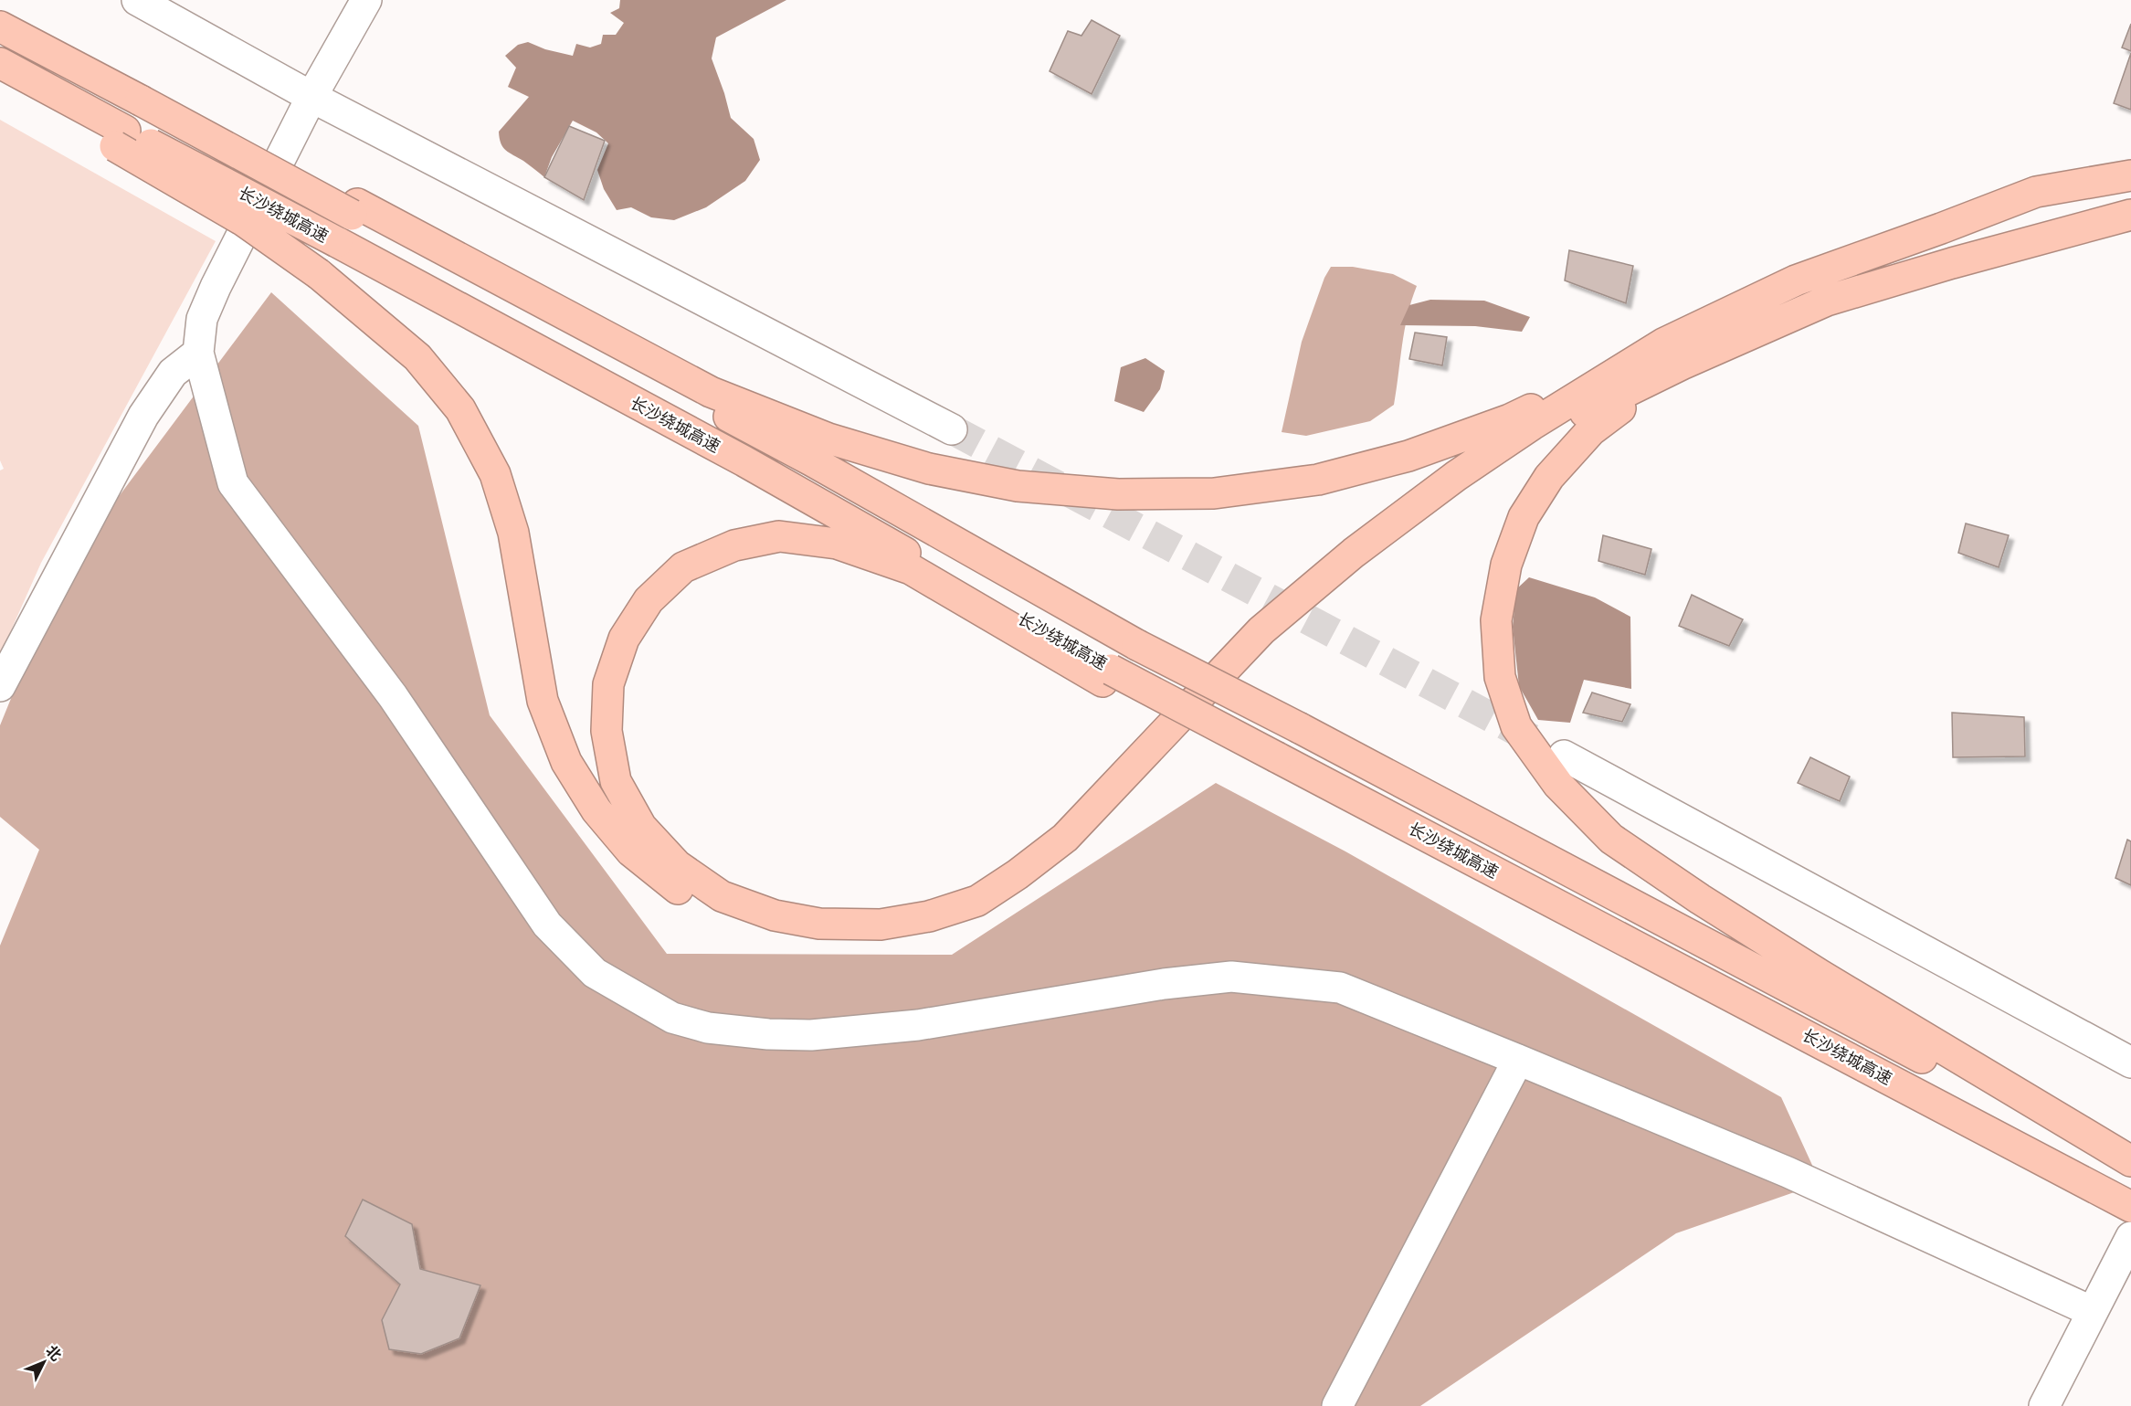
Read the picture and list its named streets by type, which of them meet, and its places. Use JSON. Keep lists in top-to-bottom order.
{
  "streets": {
    "highway": ["长沙绕城高速"]
  },
  "north": "top right"
}
